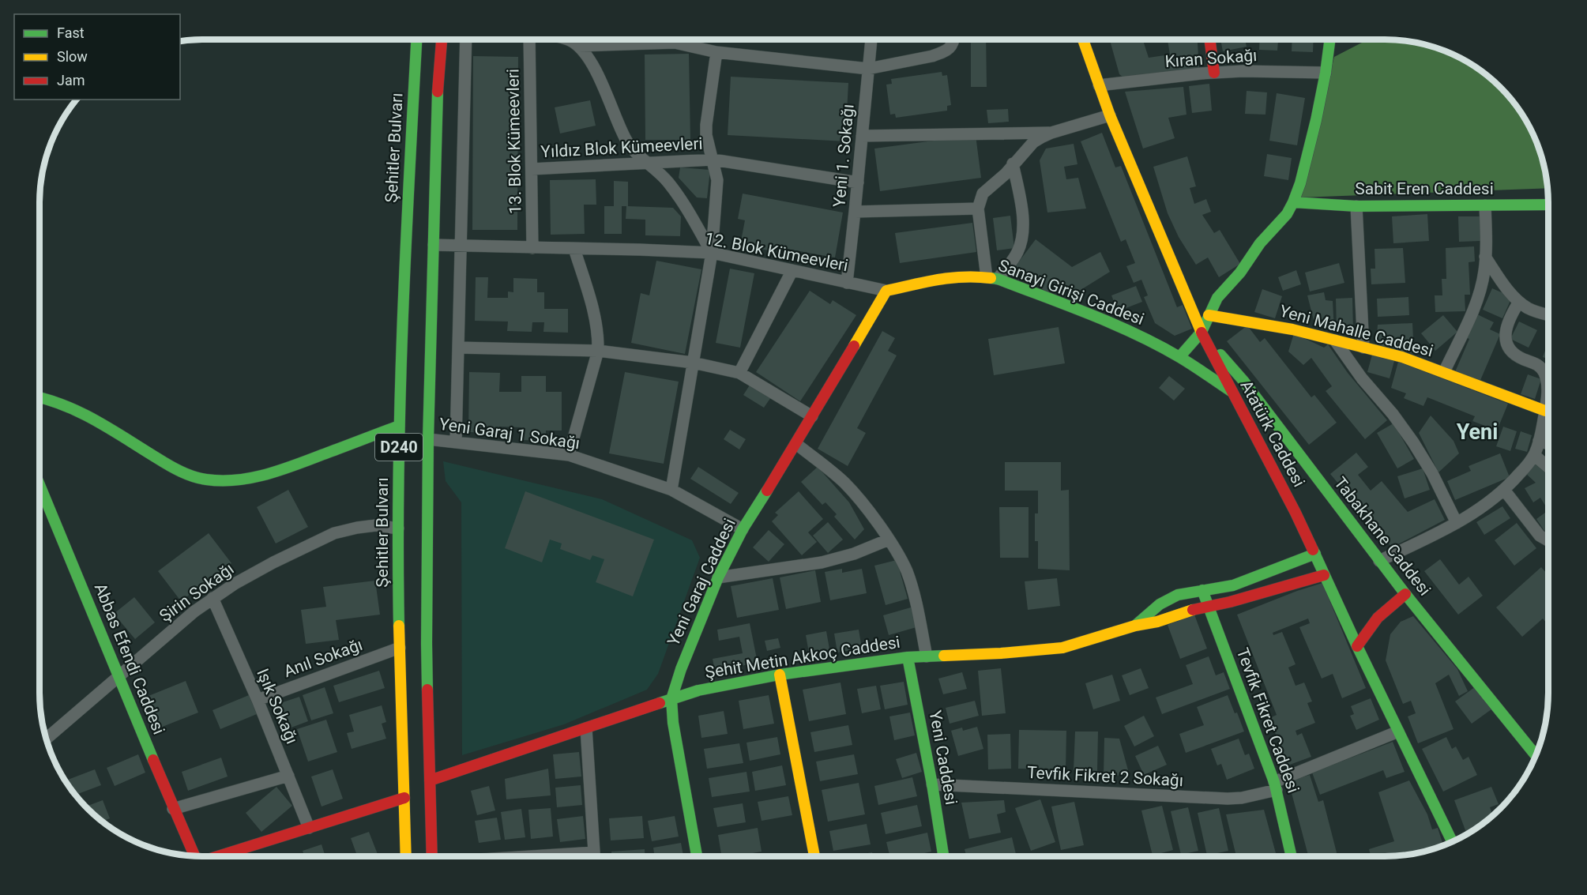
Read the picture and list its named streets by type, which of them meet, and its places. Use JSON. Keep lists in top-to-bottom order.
{
  "streets": {
    "street": [
      "Kıran Sokağı",
      "13. Blok Kümeevleri",
      "Şehitler Bulvarı",
      "Yıldız Blok Kümeevleri",
      "Yeni 1. Sokağı",
      "Sabit Eren Caddesi",
      "12. Blok Kümeevleri",
      "Sanayi Girişi Caddesi",
      "Yeni Mahalle Caddesi",
      "Yeni Garaj 1 Sokağı",
      "Atatürk Caddesi",
      "D240",
      "Tabakhane Caddesi",
      "Yeni Garaj Caddesi",
      "Şirin Sokağı",
      "Şehit Metin Akkoç Caddesi",
      "Anıl Sokağı",
      "Abbas Efendi Caddesi",
      "Işık Sokağı",
      "Tevfik Fikret Caddesi",
      "Yeni Caddesi",
      "Tevfik Fikret 2 Sokağı"
    ]
  },
  "crossings": [
    ["Kıran Sokağı", "Atatürk Caddesi"],
    ["13. Blok Kümeevleri", "Yıldız Blok Kümeevleri"],
    ["13. Blok Kümeevleri", "12. Blok Kümeevleri"],
    ["Şehitler Bulvarı", "Şirin Sokağı"],
    ["Şehitler Bulvarı", "Anıl Sokağı"],
    ["Yıldız Blok Kümeevleri", "Yeni 1. Sokağı"],
    ["Yeni 1. Sokağı", "12. Blok Kümeevleri"],
    ["12. Blok Kümeevleri", "Sanayi Girişi Caddesi"],
    ["12. Blok Kümeevleri", "D240"],
    ["12. Blok Kümeevleri", "Yeni Garaj Caddesi"],
    ["Sanayi Girişi Caddesi", "Atatürk Caddesi"],
    ["Sanayi Girişi Caddesi", "Yeni Garaj Caddesi"],
    ["Yeni Garaj 1 Sokağı", "D240"],
    ["Yeni Garaj 1 Sokağı", "Yeni Garaj Caddesi"],
    ["Atatürk Caddesi", "Tabakhane Caddesi"],
    ["Atatürk Caddesi", "Şehit Metin Akkoç Caddesi"],
    ["Atatürk Caddesi", "Tevfik Fikret 2 Sokağı"],
    ["D240", "Şehit Metin Akkoç Caddesi"],
    ["Yeni Garaj Caddesi", "Şehit Metin Akkoç Caddesi"],
    ["Şirin Sokağı", "Abbas Efendi Caddesi"],
    ["Şirin Sokağı", "Işık Sokağı"],
    ["Şehit Metin Akkoç Caddesi", "Tevfik Fikret Caddesi"],
    ["Şehit Metin Akkoç Caddesi", "Yeni Caddesi"],
    ["Anıl Sokağı", "Işık Sokağı"],
    ["Tevfik Fikret Caddesi", "Tevfik Fikret 2 Sokağı"],
    ["Yeni Caddesi", "Tevfik Fikret 2 Sokağı"]
  ],
  "districts": ["Yeni"],
  "legend": ["Fast", "Slow", "Jam"]
}
